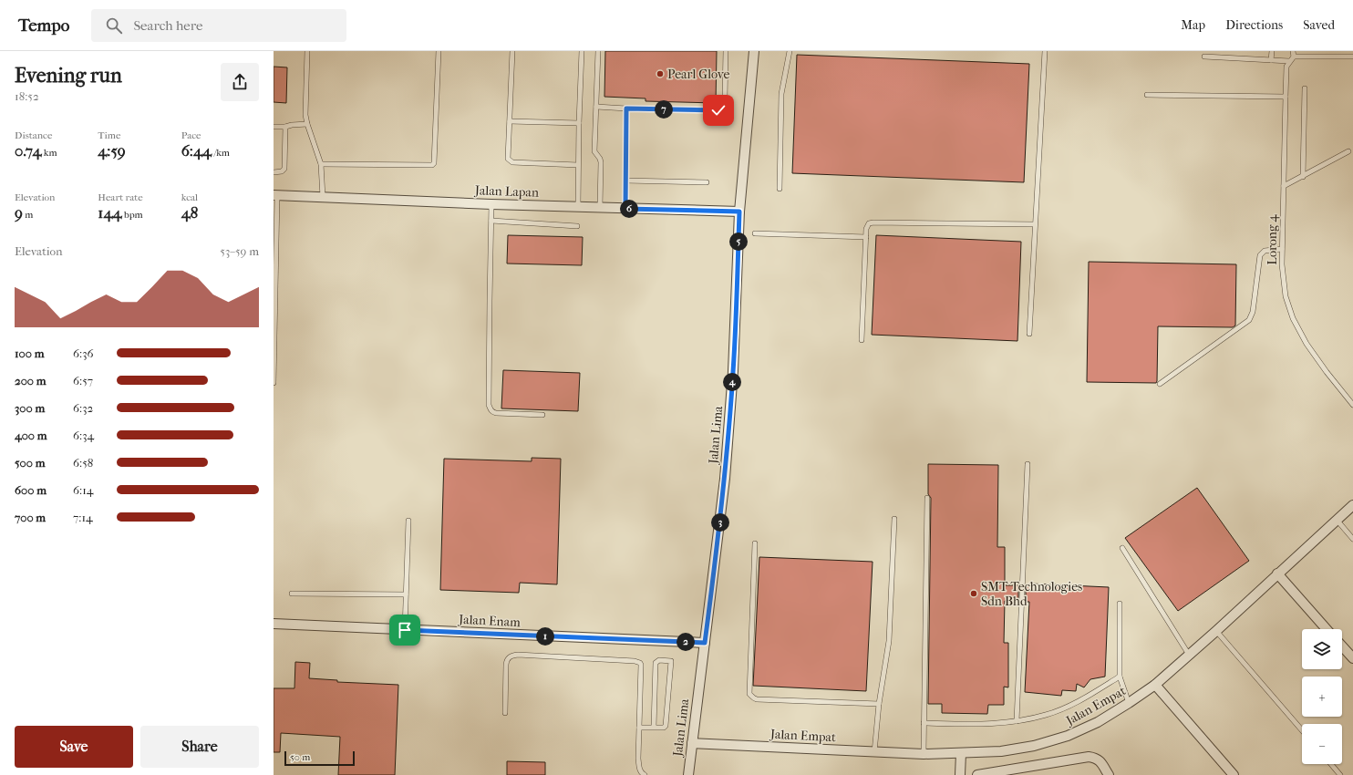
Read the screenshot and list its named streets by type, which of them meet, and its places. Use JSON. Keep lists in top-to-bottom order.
{
  "streets": {
    "street": [
      "Jalan Lapan",
      "Jalan Lima",
      "Jalan Enam",
      "Jalan Empat"
    ],
    "lane": ["Lorong 4"]
  },
  "crossings": [
    ["Jalan Lapan", "Jalan Lima"],
    ["Jalan Lima", "Jalan Enam"],
    ["Jalan Lima", "Jalan Empat"]
  ],
  "places": ["Pearl Glove", "SMT Technologies Sdn Bhd"],
  "scale_bar": "50 m",
  "page": {
    "header": "Tempo",
    "search": "Search here",
    "nav": ["Map", "Directions", "Saved"],
    "heading": ["Evening run", "18:52"],
    "pins": [
      "7",
      "6",
      "5",
      "4",
      "3",
      "1",
      "2"
    ],
    "stats": [
      ["Distance", "0.74 km"],
      ["Time", "4:59"],
      ["Pace", "6:44 /km"],
      ["Elevation", "9 m"],
      ["Heart rate", "144 bpm"],
      ["kcal", "48"]
    ],
    "chart": ["Elevation", "53–59 m"],
    "list": [
      {
        "name": "100 m",
        "note": "6:36"
      },
      {
        "name": "200 m",
        "note": "6:57"
      },
      {
        "name": "300 m",
        "note": "6:32"
      },
      {
        "name": "400 m",
        "note": "6:34"
      },
      {
        "name": "500 m",
        "note": "6:58"
      },
      {
        "name": "600 m",
        "note": "6:14"
      },
      {
        "name": "700 m",
        "note": "7:14"
      }
    ],
    "map_buttons": ["+", "−"],
    "buttons": ["Save", "Share"],
    "scale": "50 m"
  }
}
